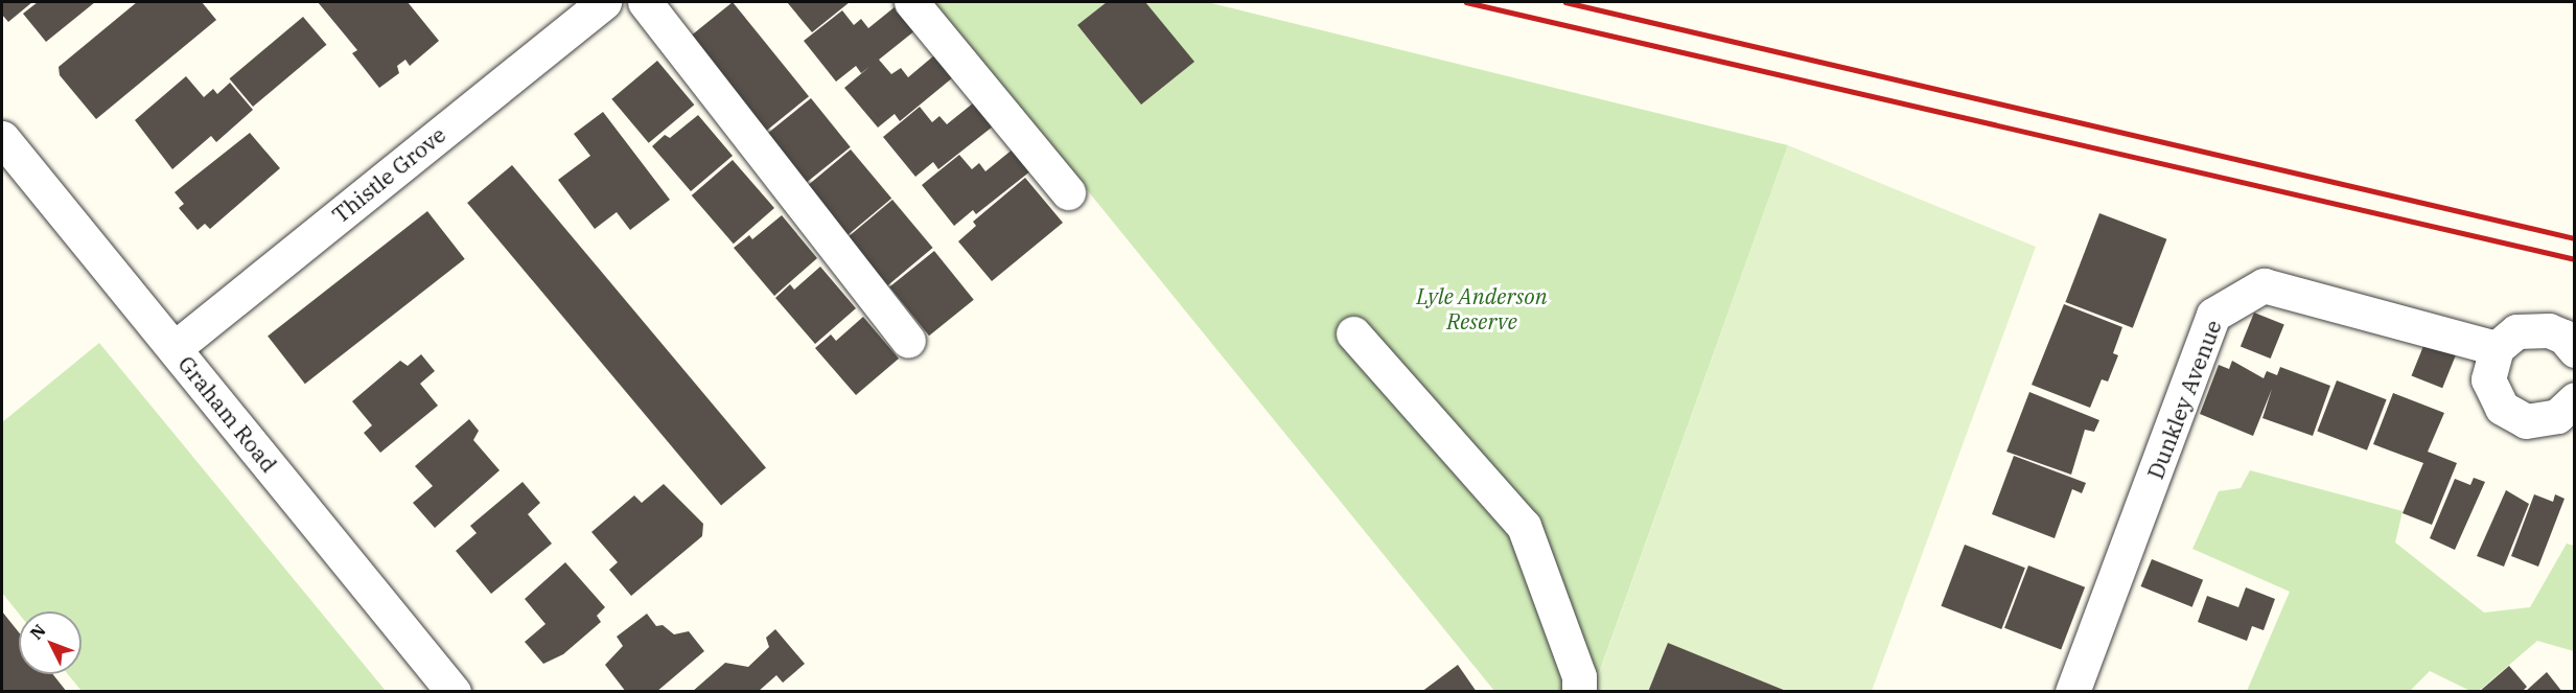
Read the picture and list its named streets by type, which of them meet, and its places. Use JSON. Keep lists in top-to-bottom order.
{
  "streets": {
    "street": ["Thistle Grove", "Dunkley Avenue", "Graham Road"]
  },
  "crossings": [
    ["Thistle Grove", "Graham Road"]
  ],
  "parks": ["Lyle Anderson Reserve"],
  "north": "top left"
}
